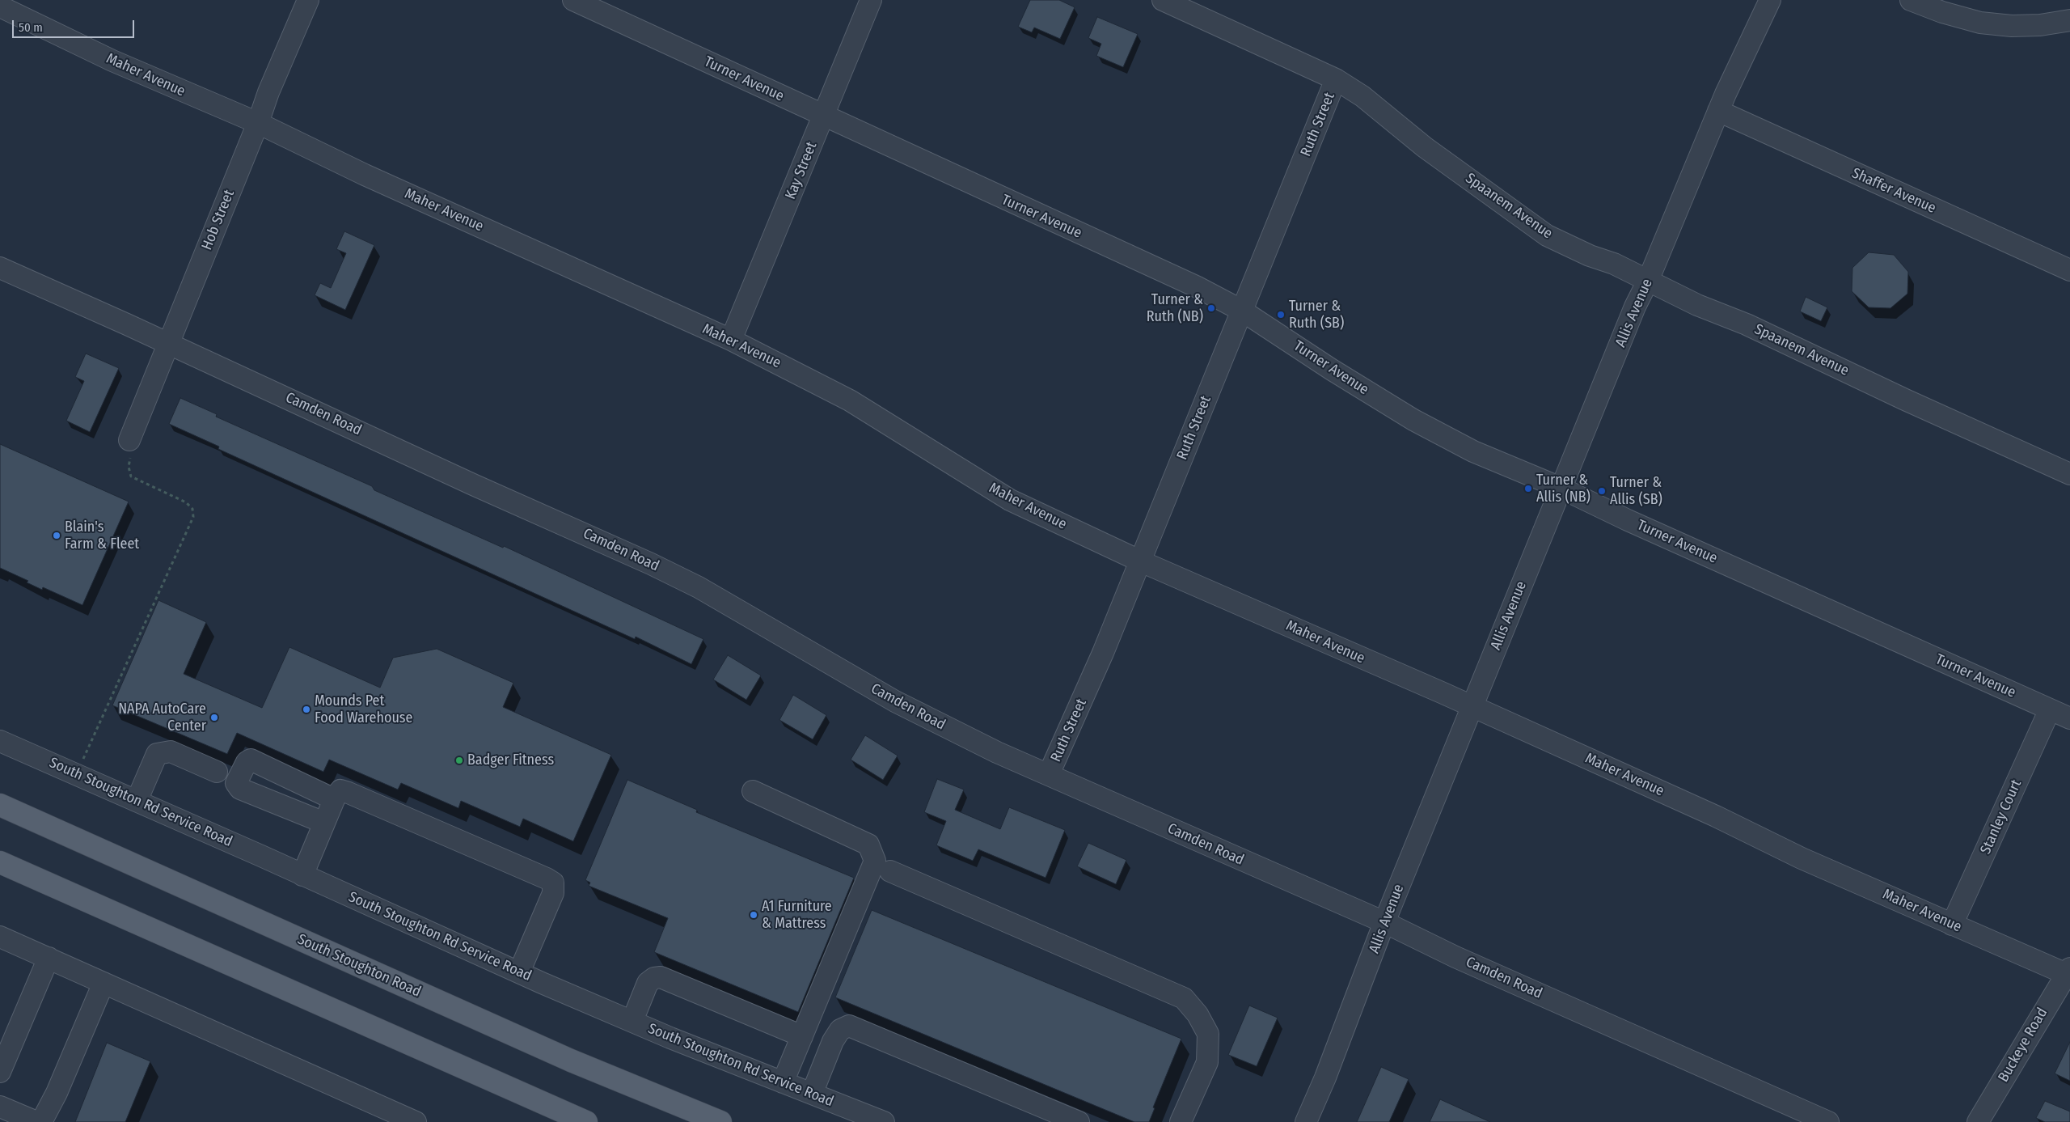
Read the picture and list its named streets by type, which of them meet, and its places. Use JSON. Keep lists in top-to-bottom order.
{
  "streets": {
    "main road": ["South Stoughton Road"],
    "street": [
      "Maher Avenue",
      "Turner Avenue",
      "Ruth Street",
      "Kay Street",
      "Shaffer Avenue",
      "Spaanem Avenue",
      "Hob Street",
      "Allis Avenue",
      "Camden Road",
      "South Stoughton Rd Service Road",
      "Stanley Court",
      "Buckeye Road"
    ]
  },
  "crossings": [
    ["Maher Avenue", "Ruth Street"],
    ["Maher Avenue", "Kay Street"],
    ["Maher Avenue", "Hob Street"],
    ["Maher Avenue", "Allis Avenue"],
    ["Maher Avenue", "Stanley Court"],
    ["Maher Avenue", "Buckeye Road"],
    ["Turner Avenue", "Ruth Street"],
    ["Turner Avenue", "Kay Street"],
    ["Turner Avenue", "Allis Avenue"],
    ["Turner Avenue", "Stanley Court"],
    ["Ruth Street", "Spaanem Avenue"],
    ["Ruth Street", "Camden Road"],
    ["Shaffer Avenue", "Allis Avenue"],
    ["Spaanem Avenue", "Allis Avenue"],
    ["Hob Street", "Camden Road"],
    ["Allis Avenue", "Camden Road"]
  ],
  "places": [
    "Turner & Ruth (NB)",
    "Turner & Ruth (SB)",
    "Turner & Allis (NB)",
    "Turner & Allis (SB)",
    "Blain's Farm & Fleet",
    "Mounds Pet Food Warehouse",
    "NAPA AutoCare Center",
    "Badger Fitness",
    "A1 Furniture & Mattress"
  ],
  "scale_bar": "50 m"
}
